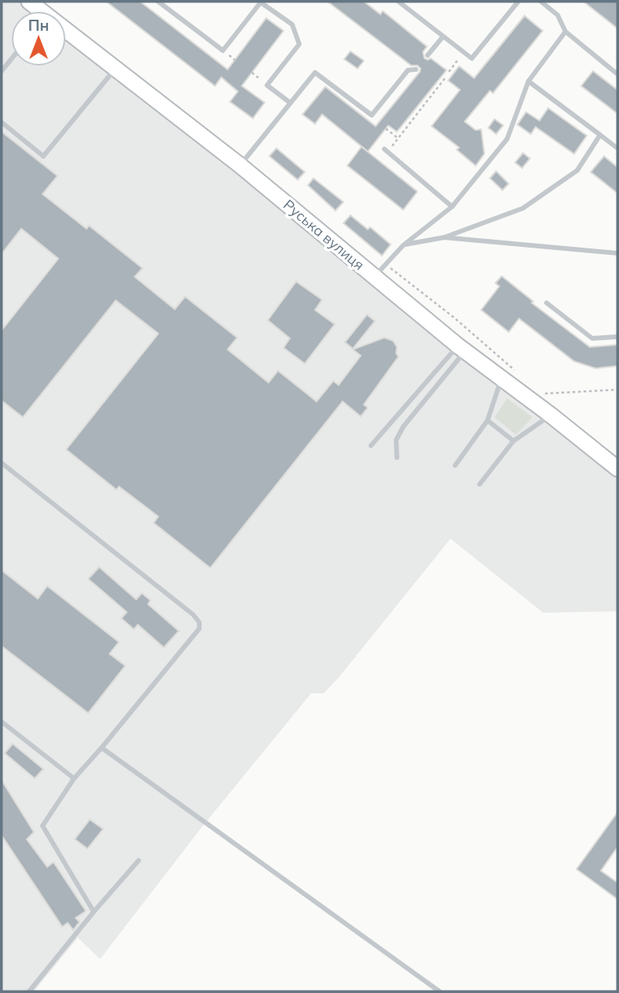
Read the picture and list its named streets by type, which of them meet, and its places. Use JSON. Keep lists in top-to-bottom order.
{
  "streets": {
    "main road": ["Руська вулиця"]
  },
  "north": "top"
}
